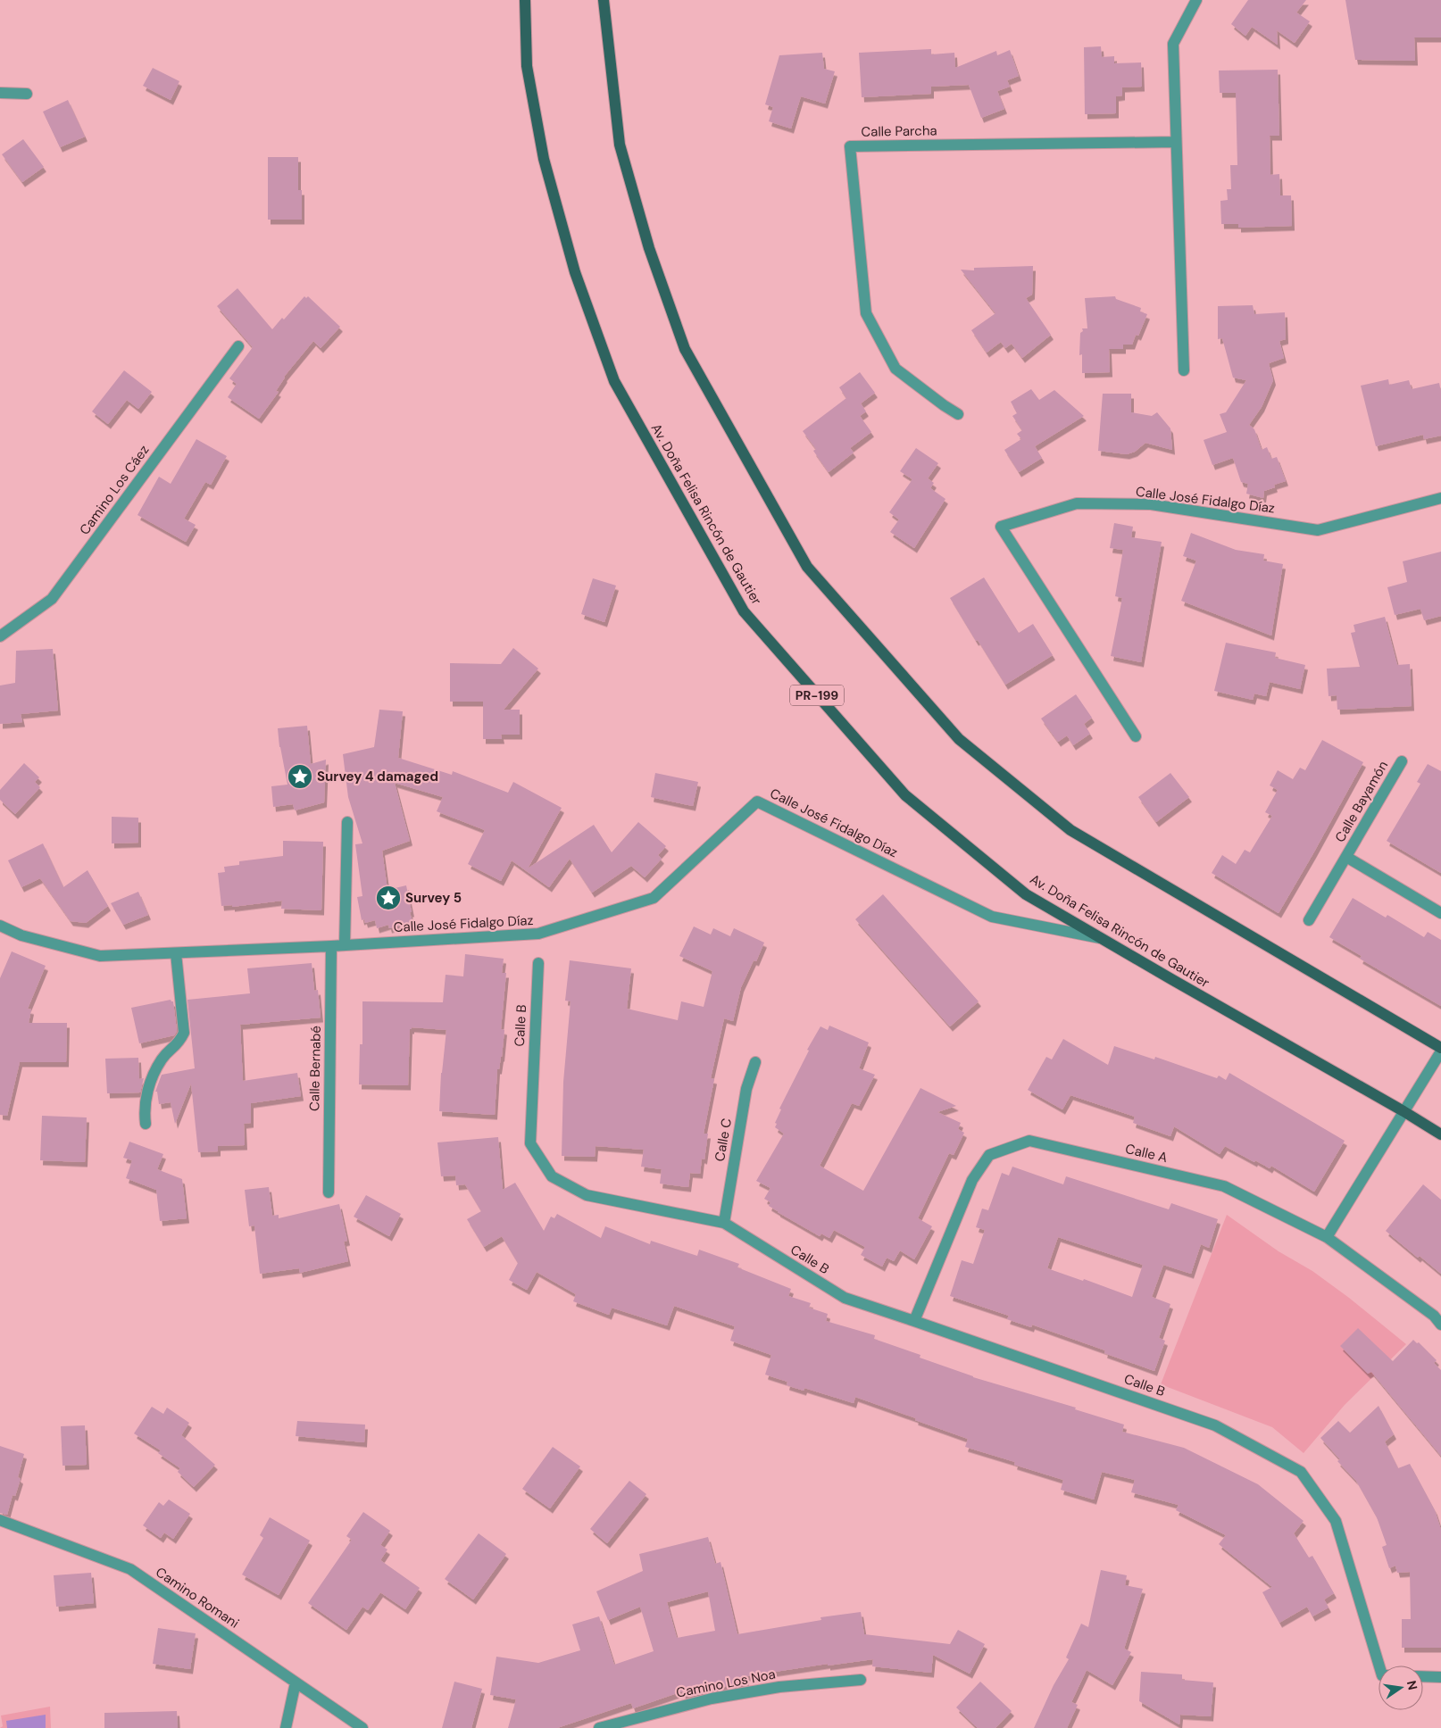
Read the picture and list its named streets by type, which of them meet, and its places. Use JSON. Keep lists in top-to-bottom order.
{
  "streets": {
    "main road": ["Av. Doña Felisa Rincón de Gautier", "PR-199"],
    "street": [
      "Calle Parcha",
      "Camino Los Cáez",
      "Calle José Fidalgo Díaz",
      "Calle Bayamón",
      "Calle B",
      "Calle Bernabé",
      "Calle C",
      "Calle A",
      "Camino Romani",
      "Camino Los Noa"
    ]
  },
  "crossings": [
    ["Calle José Fidalgo Díaz", "Av. Doña Felisa Rincón de Gautier"],
    ["Calle José Fidalgo Díaz", "Calle Bernabé"],
    ["Calle B", "Calle C"],
    ["Calle B", "Calle A"]
  ],
  "places": {
    "place": ["Survey 4 damaged", "Survey 5"]
  },
  "north": "right"
}
